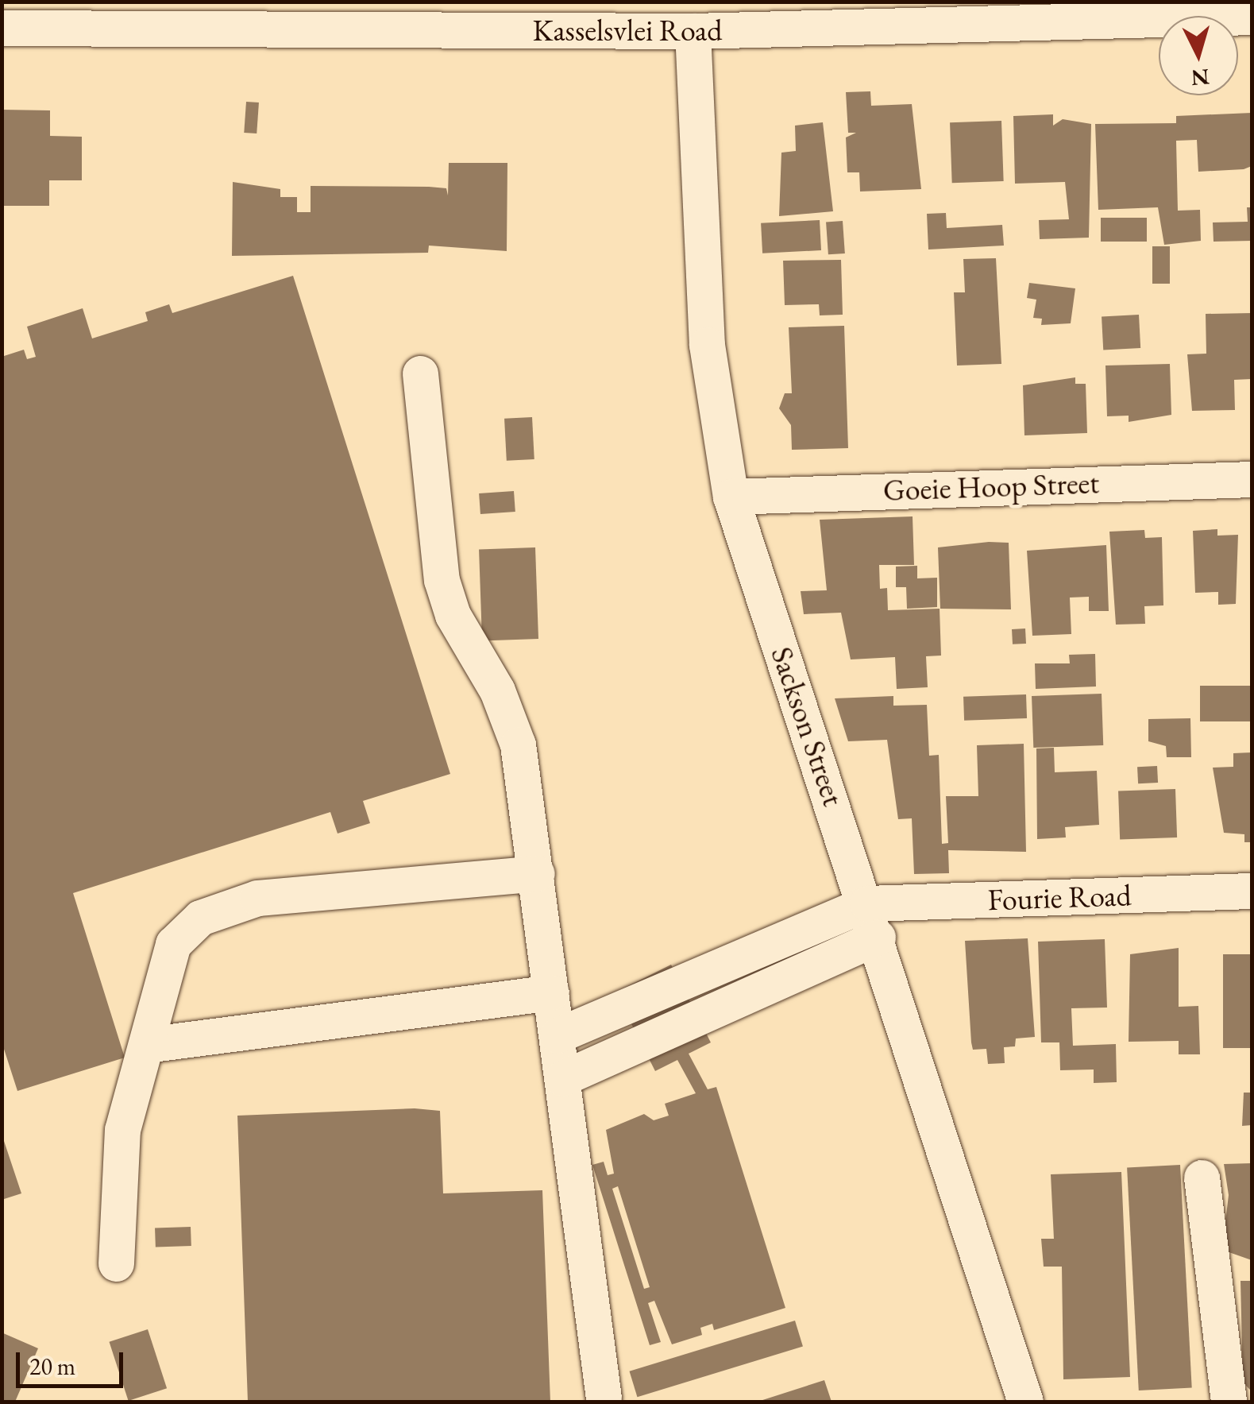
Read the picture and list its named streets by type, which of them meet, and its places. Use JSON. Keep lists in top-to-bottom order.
{
  "streets": {
    "street": [
      "Kasselsvlei Road",
      "Goeie Hoop Street",
      "Sackson Street",
      "Fourie Road"
    ]
  },
  "crossings": [
    ["Kasselsvlei Road", "Sackson Street"],
    ["Goeie Hoop Street", "Sackson Street"],
    ["Sackson Street", "Fourie Road"]
  ],
  "scale_bar": "20 m",
  "north": "bottom"
}
